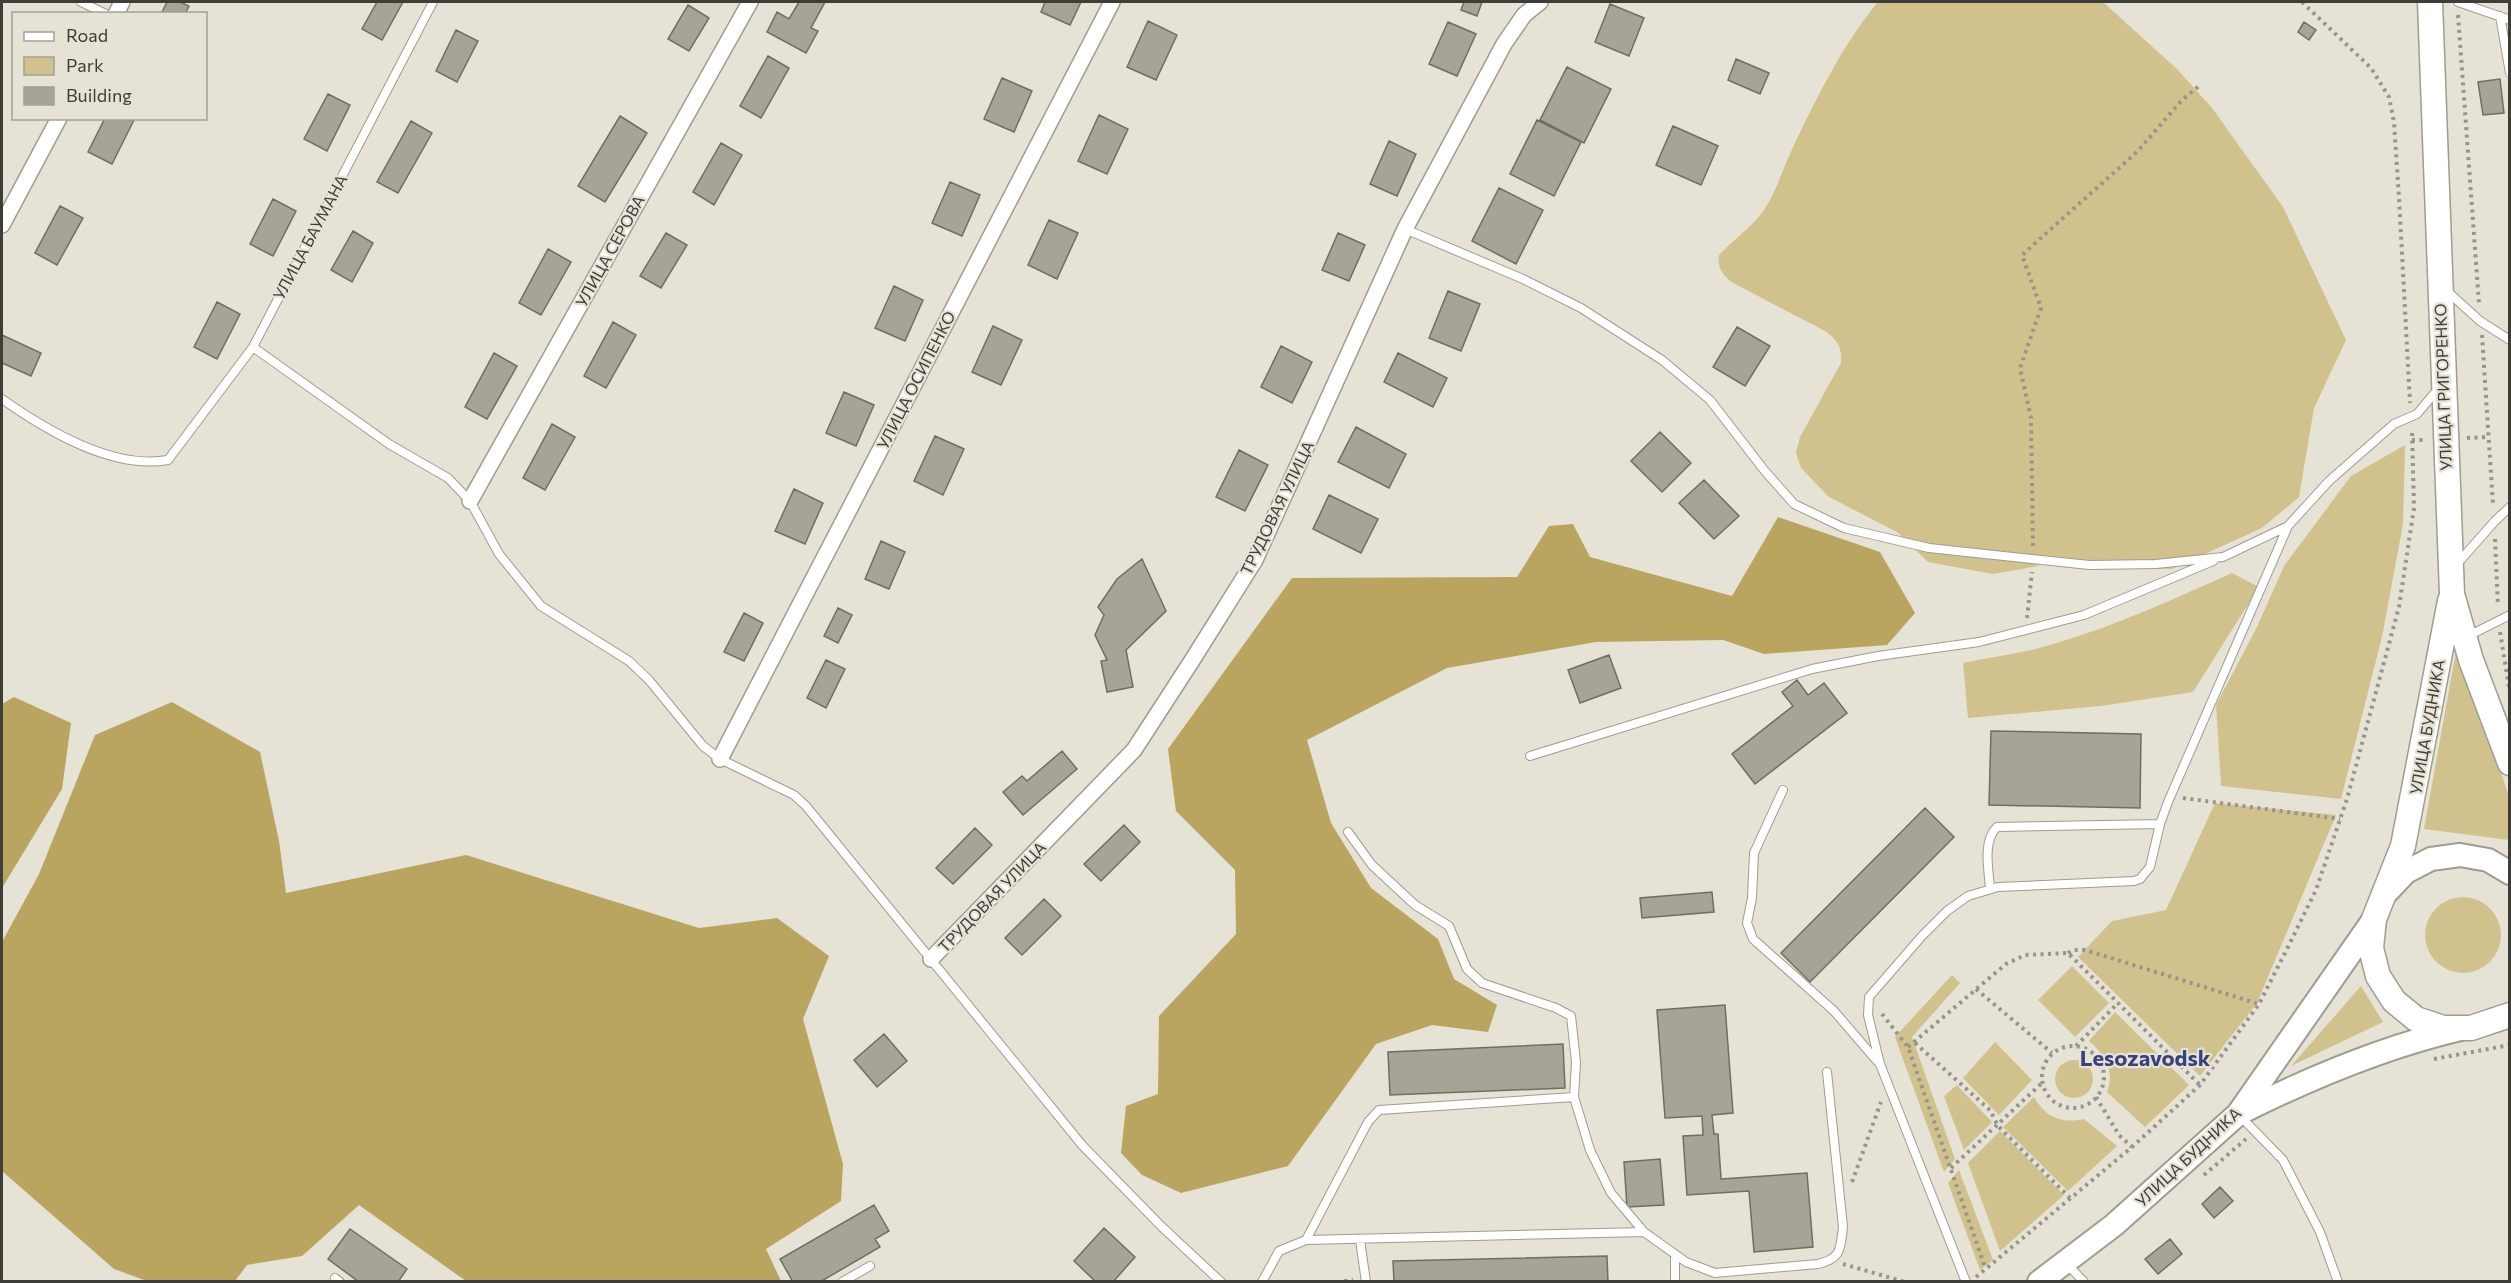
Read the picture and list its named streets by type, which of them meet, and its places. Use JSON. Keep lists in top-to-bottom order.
{
  "streets": {
    "main road": ["УЛИЦА ГРИГОРЕНКО", "УЛИЦА БУДНИКА"],
    "street": ["УЛИЦА СЕРОВА", "УЛИЦА ОСИПЕНКО", "ТРУДОВАЯ УЛИЦА"],
    "lane": ["УЛИЦА БАУМАНА"]
  },
  "crossings": [
    ["УЛИЦА ГРИГОРЕНКО", "УЛИЦА БУДНИКА"]
  ],
  "districts": ["Lesozavodsk"],
  "legend": ["Road", "Park", "Building"]
}
